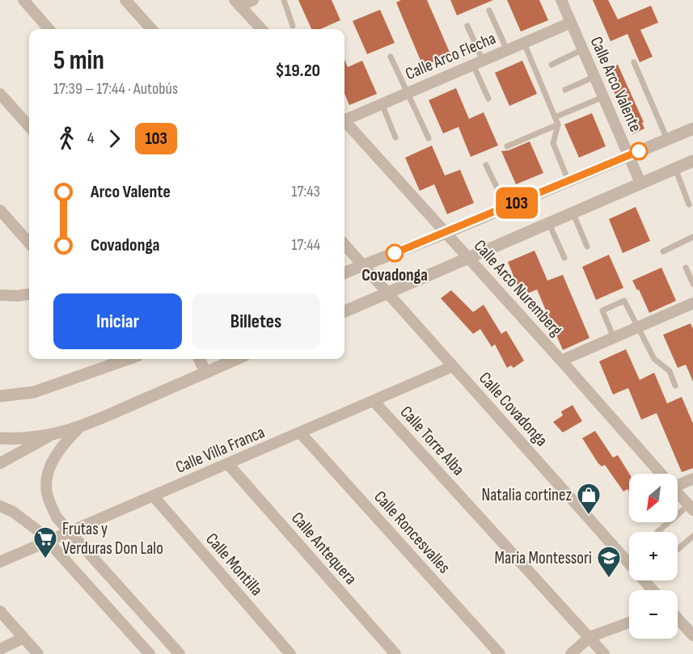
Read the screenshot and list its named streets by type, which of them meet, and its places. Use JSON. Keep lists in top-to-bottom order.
{
  "streets": {
    "street": [
      "Calle Arco Flecha",
      "Calle Arco Valente",
      "Calle Arco Nuremberg",
      "Calle Covadonga",
      "Calle Torre Alba",
      "Calle Villa Franca",
      "Calle Roncesvalles",
      "Calle Antequera",
      "Calle Montilla"
    ]
  },
  "crossings": [
    ["Calle Arco Flecha", "Calle Arco Valente"],
    ["Calle Covadonga", "Calle Villa Franca"],
    ["Calle Torre Alba", "Calle Villa Franca"],
    ["Calle Villa Franca", "Calle Roncesvalles"],
    ["Calle Villa Franca", "Calle Antequera"],
    ["Calle Villa Franca", "Calle Montilla"]
  ],
  "places": {
    "other": ["Covadonga"],
    "shop": ["Natalia cortinez"],
    "supermarket": ["Frutas y Verduras Don Lalo"],
    "school or university": ["Maria Montessori"]
  },
  "lines": ["bus line 103"],
  "north": "bottom left",
  "page": {
    "on_map": "103",
    "heading": ["5 min", "17:39 – 17:44 · Autobús", "$19.20"],
    "legs": ["4", "103"],
    "list": [
      {
        "name": "Arco Valente",
        "value": "17:43"
      },
      {
        "name": "Covadonga",
        "value": "17:44"
      }
    ],
    "buttons": ["Iniciar", "Billetes"],
    "map_buttons": ["+", "−"]
  }
}
